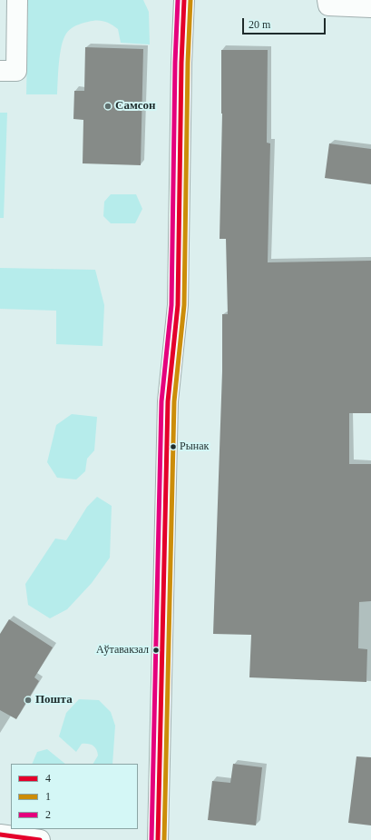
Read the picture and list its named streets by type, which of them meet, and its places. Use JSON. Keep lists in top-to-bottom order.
{
  "places": [
    "Самсон",
    "Рынак",
    "Аўтавакзал",
    "Пошта"
  ],
  "lines": ["transit line 4", "transit line 1", "transit line 2"],
  "legend": ["4", "1", "2"],
  "scale_bar": "20 m"
}
